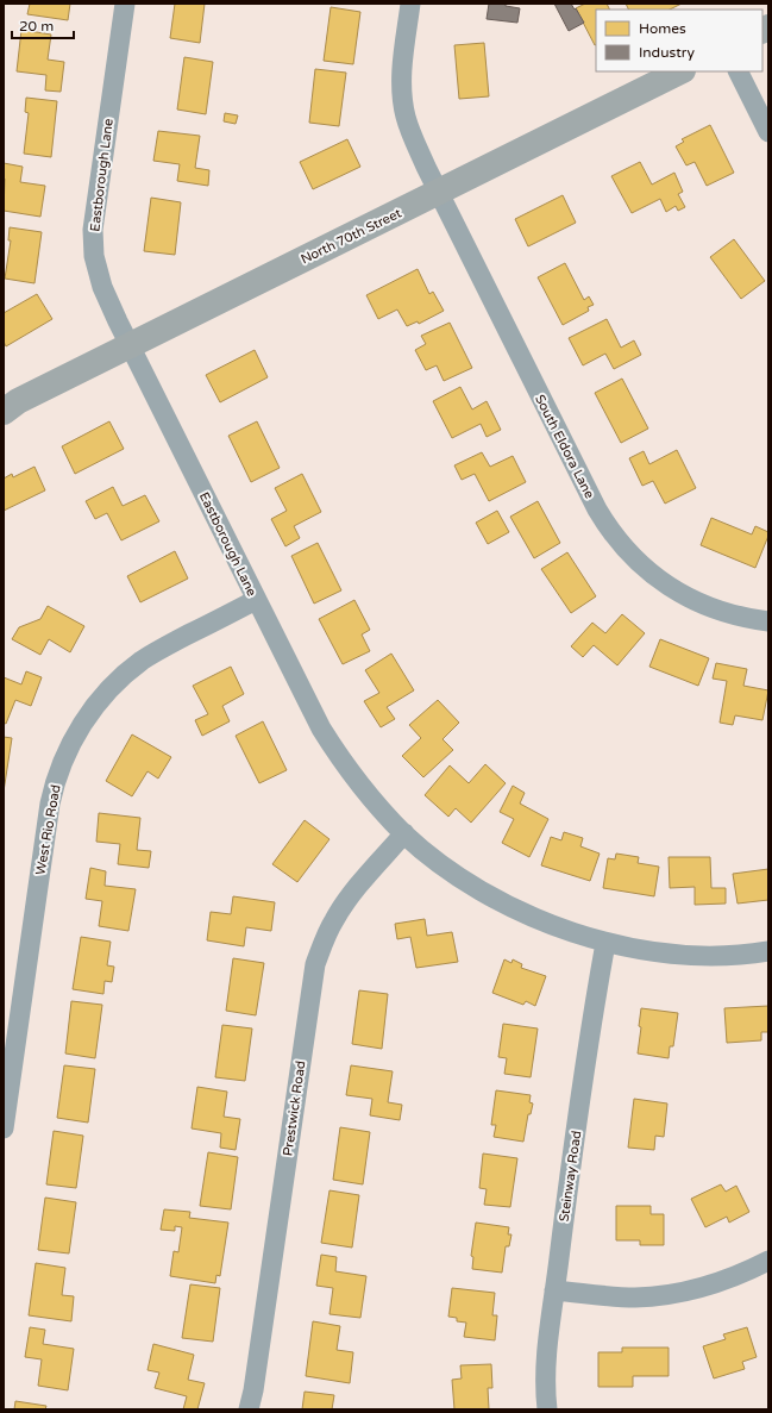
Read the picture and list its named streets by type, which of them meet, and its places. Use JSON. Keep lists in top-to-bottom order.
{
  "streets": {
    "main road": ["North 70th Street"],
    "street": [
      "Eastborough Lane",
      "South Eldora Lane",
      "West Rio Road",
      "Prestwick Road",
      "Steinway Road"
    ]
  },
  "crossings": [
    ["Eastborough Lane", "North 70th Street"],
    ["Eastborough Lane", "West Rio Road"],
    ["Eastborough Lane", "Prestwick Road"],
    ["Eastborough Lane", "Steinway Road"],
    ["North 70th Street", "South Eldora Lane"]
  ],
  "legend": ["Homes", "Industry"],
  "scale_bar": "20 m"
}
